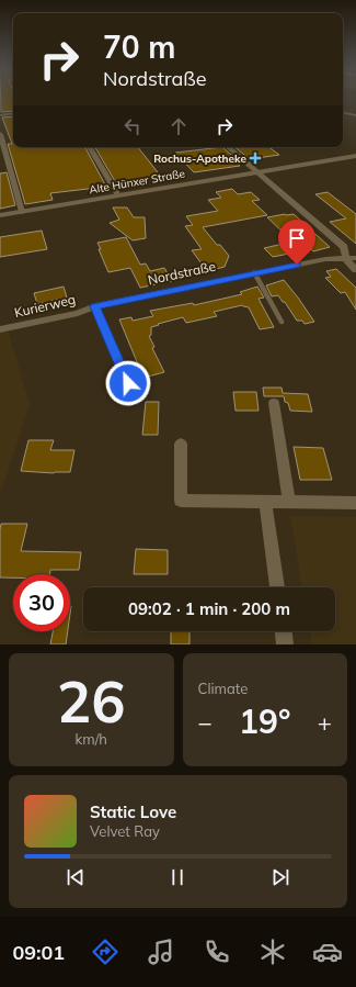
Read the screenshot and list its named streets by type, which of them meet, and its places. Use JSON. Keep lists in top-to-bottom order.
{
  "streets": {
    "street": ["Alte Hünxer Straße", "Nordstraße", "Kurierweg"]
  },
  "crossings": [
    ["Nordstraße", "Kurierweg"]
  ],
  "places": {
    "health": ["Rochus-Apotheke"]
  },
  "page": {
    "turn": ["70 m", "Nordstraße"],
    "limit": "30",
    "trip": "09:02 · 1 min · 200 m",
    "tile": [
      ["26", "km/h"],
      "Climate"
    ],
    "heat": ["−", "19°", "+"],
    "song": ["Static Love", "Velvet Ray"],
    "tabs": "09:01"
  }
}
